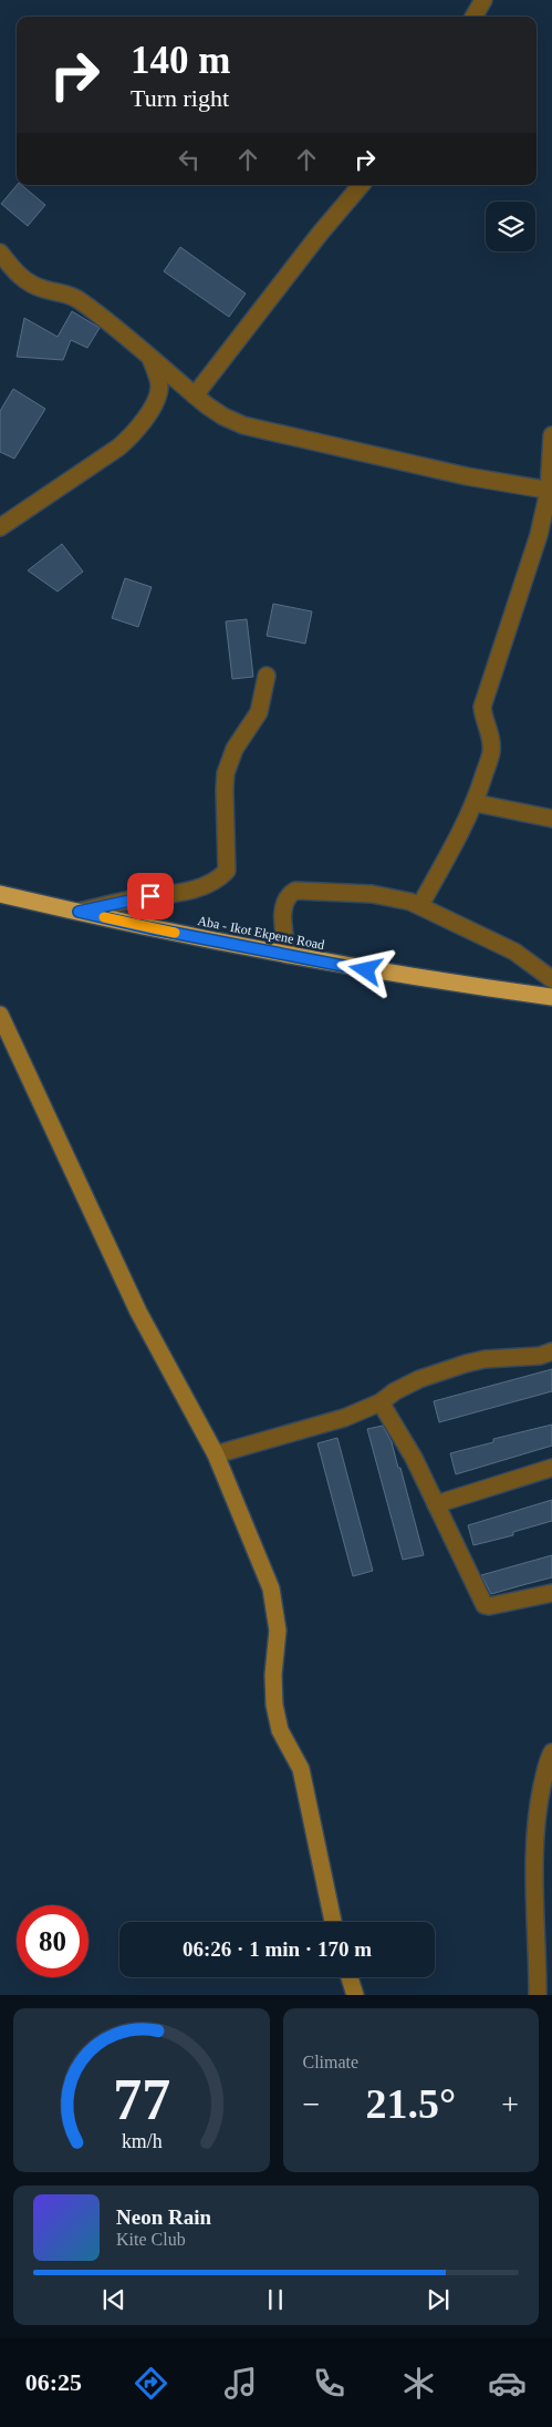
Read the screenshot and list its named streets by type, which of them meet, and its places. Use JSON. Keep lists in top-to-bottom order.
{
  "streets": {
    "highway": ["Aba - Ikot Ekpene Road"]
  },
  "page": {
    "turn": ["140 m", "Turn right"],
    "limit": "80",
    "trip": "06:26 · 1 min · 170 m",
    "tile": "Climate",
    "heat": ["−", "21.5°", "+"],
    "song": ["Neon Rain", "Kite Club"],
    "tabs": "06:25",
    "gauge": ["77", "km/h"]
  }
}
